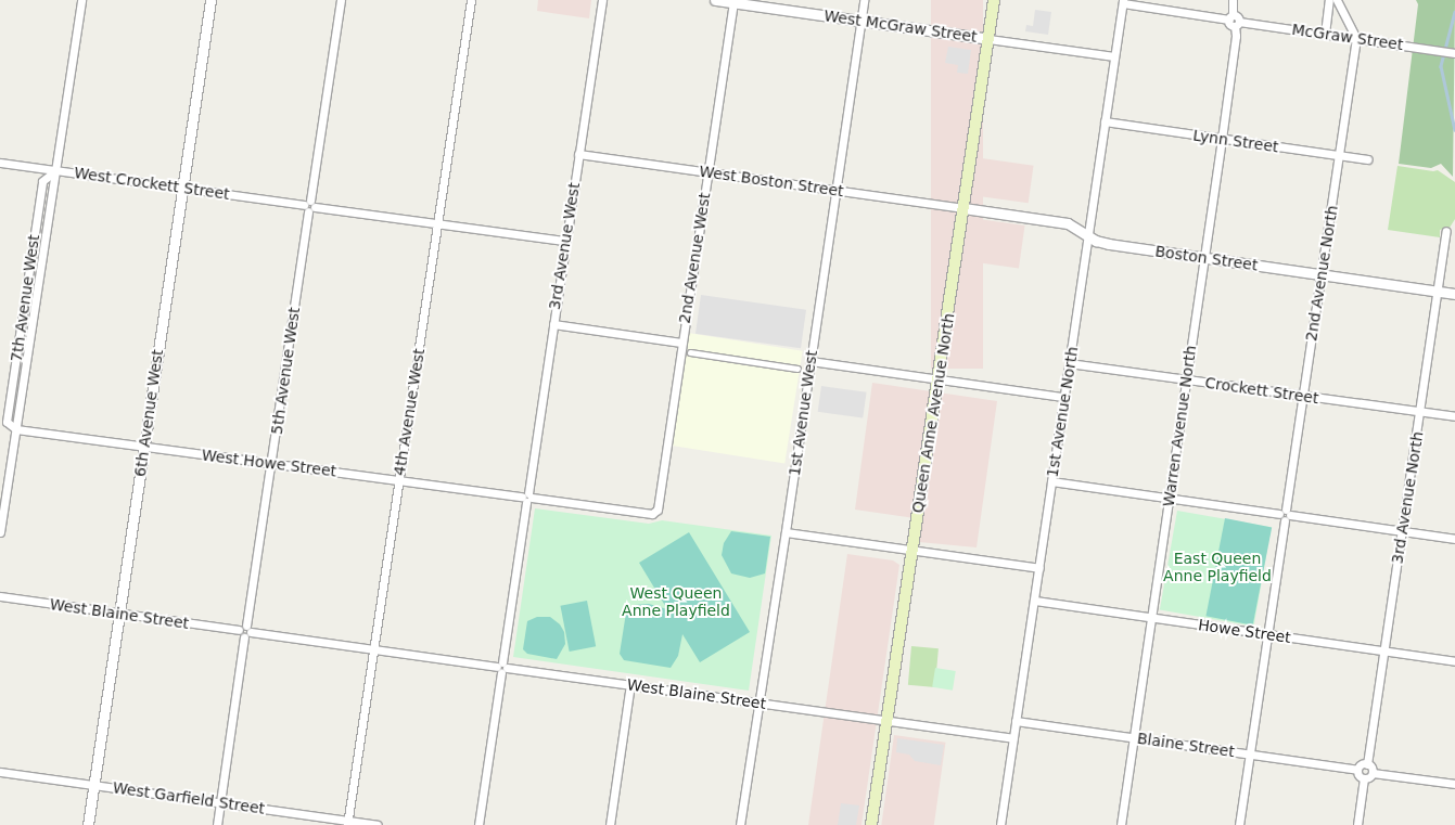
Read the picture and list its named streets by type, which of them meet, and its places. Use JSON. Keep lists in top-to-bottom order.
{
  "streets": {
    "main road": ["Queen Anne Avenue North"],
    "street": [
      "West McGraw Street",
      "McGraw Street",
      "Lynn Street",
      "West Boston Street",
      "West Crockett Street",
      "3rd Avenue West",
      "2nd Avenue West",
      "Boston Street",
      "2nd Avenue North",
      "7th Avenue West",
      "5th Avenue West",
      "Crockett Street",
      "4th Avenue West",
      "1st Avenue North",
      "6th Avenue West",
      "1st Avenue West",
      "Warren Avenue North",
      "West Howe Street",
      "3rd Avenue North",
      "West Blaine Street",
      "Howe Street",
      "Blaine Street",
      "West Garfield Street"
    ]
  },
  "crossings": [
    ["West McGraw Street", "2nd Avenue West"],
    ["West McGraw Street", "1st Avenue West"],
    ["West McGraw Street", "Queen Anne Avenue North"],
    ["McGraw Street", "2nd Avenue North"],
    ["McGraw Street", "1st Avenue North"],
    ["McGraw Street", "Warren Avenue North"],
    ["Lynn Street", "2nd Avenue North"],
    ["Lynn Street", "1st Avenue North"],
    ["Lynn Street", "Warren Avenue North"],
    ["West Boston Street", "3rd Avenue West"],
    ["West Boston Street", "2nd Avenue West"],
    ["West Boston Street", "Boston Street"],
    ["West Boston Street", "1st Avenue West"],
    ["West Boston Street", "Queen Anne Avenue North"],
    ["West Crockett Street", "3rd Avenue West"],
    ["West Crockett Street", "7th Avenue West"],
    ["West Crockett Street", "5th Avenue West"],
    ["West Crockett Street", "4th Avenue West"],
    ["West Crockett Street", "6th Avenue West"],
    ["3rd Avenue West", "West Howe Street"],
    ["3rd Avenue West", "West Blaine Street"],
    ["2nd Avenue West", "West Howe Street"],
    ["Boston Street", "2nd Avenue North"],
    ["Boston Street", "1st Avenue North"],
    ["Boston Street", "Queen Anne Avenue North"],
    ["Boston Street", "Warren Avenue North"],
    ["Boston Street", "3rd Avenue North"],
    ["2nd Avenue North", "Crockett Street"],
    ["2nd Avenue North", "Howe Street"],
    ["2nd Avenue North", "Blaine Street"],
    ["7th Avenue West", "West Howe Street"],
    ["5th Avenue West", "West Howe Street"],
    ["5th Avenue West", "West Blaine Street"],
    ["5th Avenue West", "West Garfield Street"],
    ["Crockett Street", "1st Avenue North"],
    ["Crockett Street", "Warren Avenue North"],
    ["Crockett Street", "3rd Avenue North"],
    ["4th Avenue West", "West Howe Street"],
    ["4th Avenue West", "West Blaine Street"],
    ["4th Avenue West", "West Garfield Street"],
    ["1st Avenue North", "Howe Street"],
    ["1st Avenue North", "Blaine Street"],
    ["6th Avenue West", "West Howe Street"],
    ["6th Avenue West", "West Blaine Street"],
    ["6th Avenue West", "West Garfield Street"],
    ["1st Avenue West", "West Blaine Street"],
    ["Queen Anne Avenue North", "West Blaine Street"],
    ["Warren Avenue North", "Howe Street"],
    ["Warren Avenue North", "Blaine Street"],
    ["3rd Avenue North", "Howe Street"],
    ["3rd Avenue North", "Blaine Street"]
  ],
  "parks": ["East Queen Anne Playfield", "West Queen Anne Playfield"]
}
